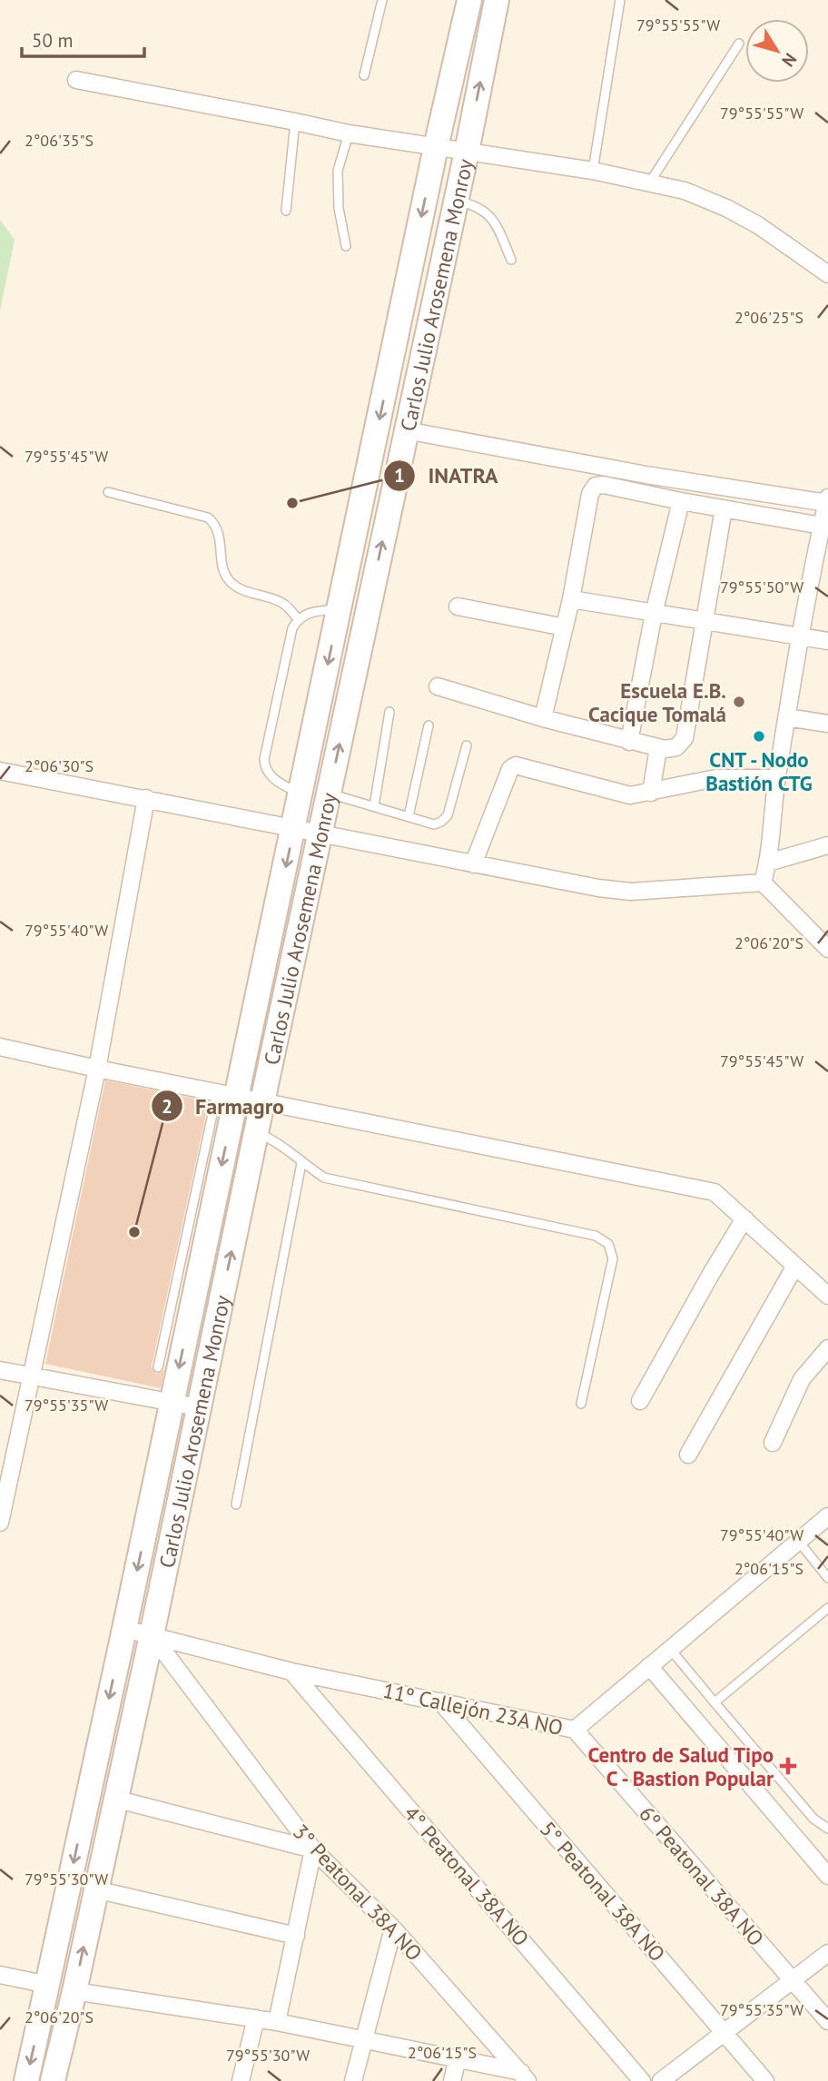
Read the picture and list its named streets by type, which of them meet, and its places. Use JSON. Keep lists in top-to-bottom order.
{
  "streets": {
    "main road": ["Carlos Julio Arosemena Monroy"],
    "street": [
      "11º Callejón 23A NO",
      "4° Peatonal 38A NO",
      "6º Peatonal 38A NO",
      "5° Peatonal 38A NO",
      "3° Peatonal 38A NO"
    ]
  },
  "crossings": [
    ["Carlos Julio Arosemena Monroy", "11º Callejón 23A NO"],
    ["Carlos Julio Arosemena Monroy", "3° Peatonal 38A NO"],
    ["11º Callejón 23A NO", "4° Peatonal 38A NO"],
    ["11º Callejón 23A NO", "6º Peatonal 38A NO"],
    ["11º Callejón 23A NO", "5° Peatonal 38A NO"],
    ["11º Callejón 23A NO", "3° Peatonal 38A NO"]
  ],
  "places": {
    "other": [
      "INATRA",
      "Escuela E.B. Cacique Tomalá",
      "CNT - Nodo Bastión CTG",
      "Farmagro"
    ],
    "health": ["Centro de Salud Tipo C - Bastion Popular"]
  },
  "scale_bar": "50 m",
  "north": "bottom right",
  "coordinates": [
    "79°55'55\"W",
    "2°06'35\"S",
    "2°06'25\"S",
    "79°55'45\"W",
    "79°55'50\"W",
    "2°06'30\"S",
    "79°55'40\"W",
    "2°06'20\"S",
    "79°55'35\"W",
    "2°06'15\"S",
    "79°55'30\"W"
  ]
}
